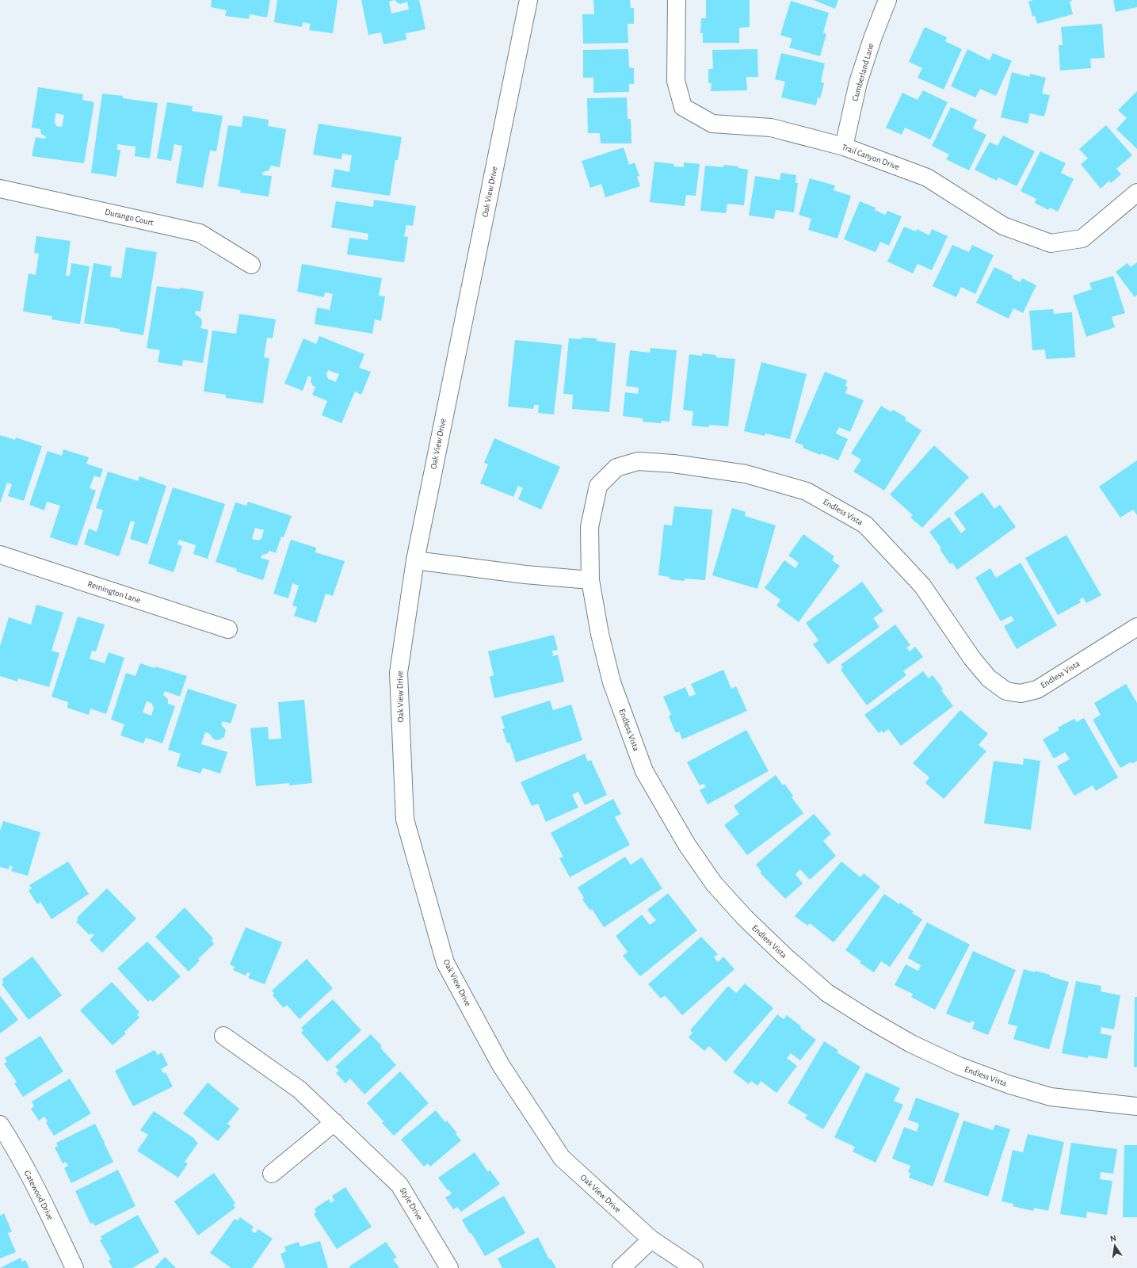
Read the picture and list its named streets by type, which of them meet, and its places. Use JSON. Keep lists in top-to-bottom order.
{
  "streets": {
    "street": [
      "Cumberland Lane",
      "Trail Canyon Drive",
      "Oak View Drive",
      "Durango Court",
      "Endless Vista",
      "Remington Lane",
      "Gatewood Drive",
      "Style Drive"
    ]
  },
  "crossings": [
    ["Cumberland Lane", "Trail Canyon Drive"]
  ],
  "north": "top"
}
